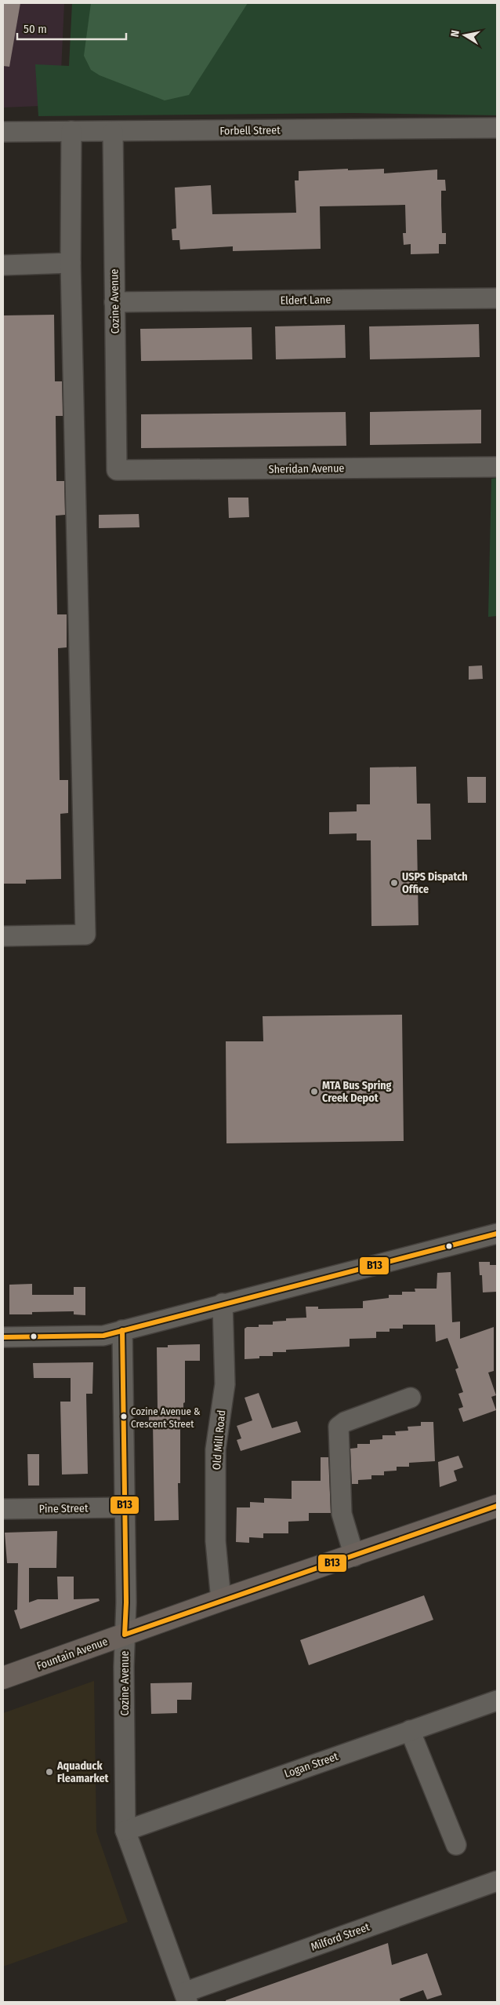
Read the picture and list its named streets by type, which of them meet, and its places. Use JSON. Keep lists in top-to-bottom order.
{
  "streets": {
    "main road": ["Fountain Avenue"],
    "street": [
      "Forbell Street",
      "Eldert Lane",
      "Cozine Avenue",
      "Sheridan Avenue",
      "Old Mill Road",
      "Pine Street",
      "Logan Street",
      "Milford Street"
    ]
  },
  "crossings": [
    ["Forbell Street", "Cozine Avenue"],
    ["Eldert Lane", "Cozine Avenue"],
    ["Cozine Avenue", "Sheridan Avenue"],
    ["Cozine Avenue", "Pine Street"],
    ["Cozine Avenue", "Fountain Avenue"],
    ["Cozine Avenue", "Logan Street"],
    ["Cozine Avenue", "Milford Street"],
    ["Old Mill Road", "Fountain Avenue"]
  ],
  "places": [
    "USPS Dispatch Office",
    "MTA Bus Spring Creek Depot",
    "Cozine Avenue & Crescent Street",
    "Aquaduck Fleamarket"
  ],
  "lines": ["transit line B13"],
  "scale_bar": "50 m",
  "north": "left"
}
